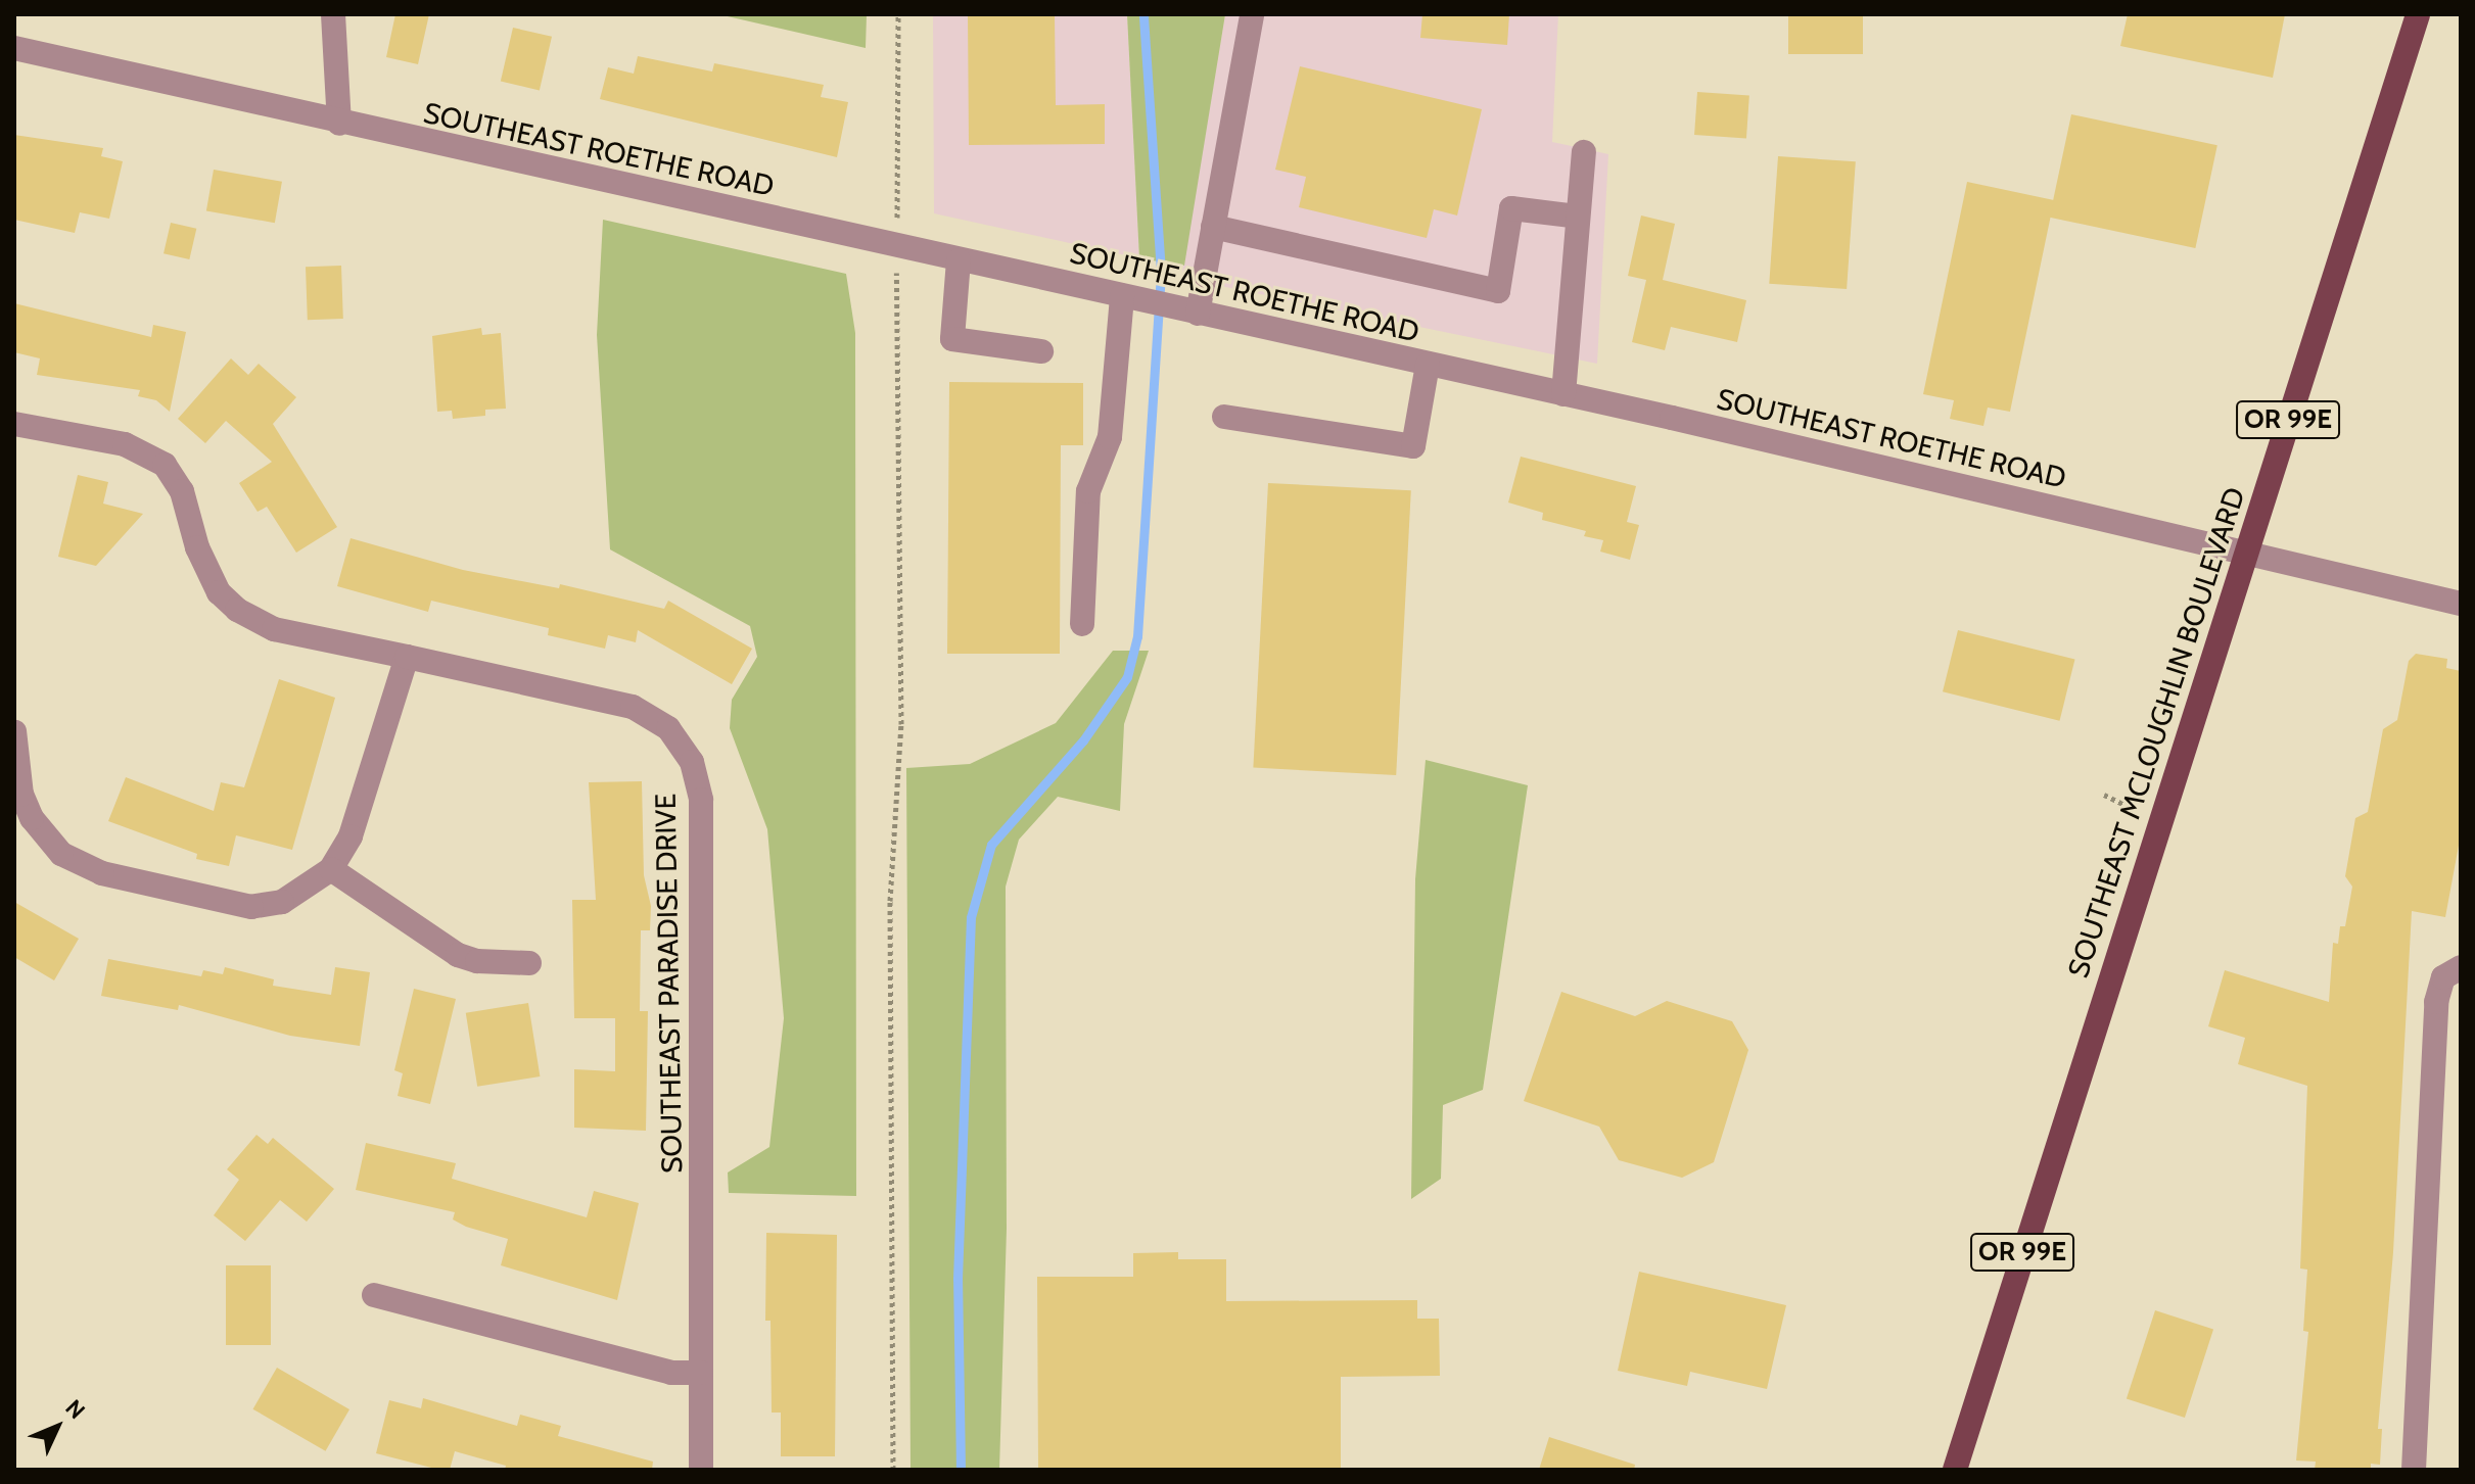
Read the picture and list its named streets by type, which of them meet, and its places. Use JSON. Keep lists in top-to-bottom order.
{
  "streets": {
    "main road": ["OR 99E", "SOUTHEAST MCLOUGHLIN BOULEVARD"],
    "street": ["SOUTHEAST ROETHE ROAD", "SOUTHEAST PARADISE DRIVE"]
  },
  "crossings": [
    ["SOUTHEAST ROETHE ROAD", "SOUTHEAST MCLOUGHLIN BOULEVARD"]
  ],
  "north": "top right"
}
